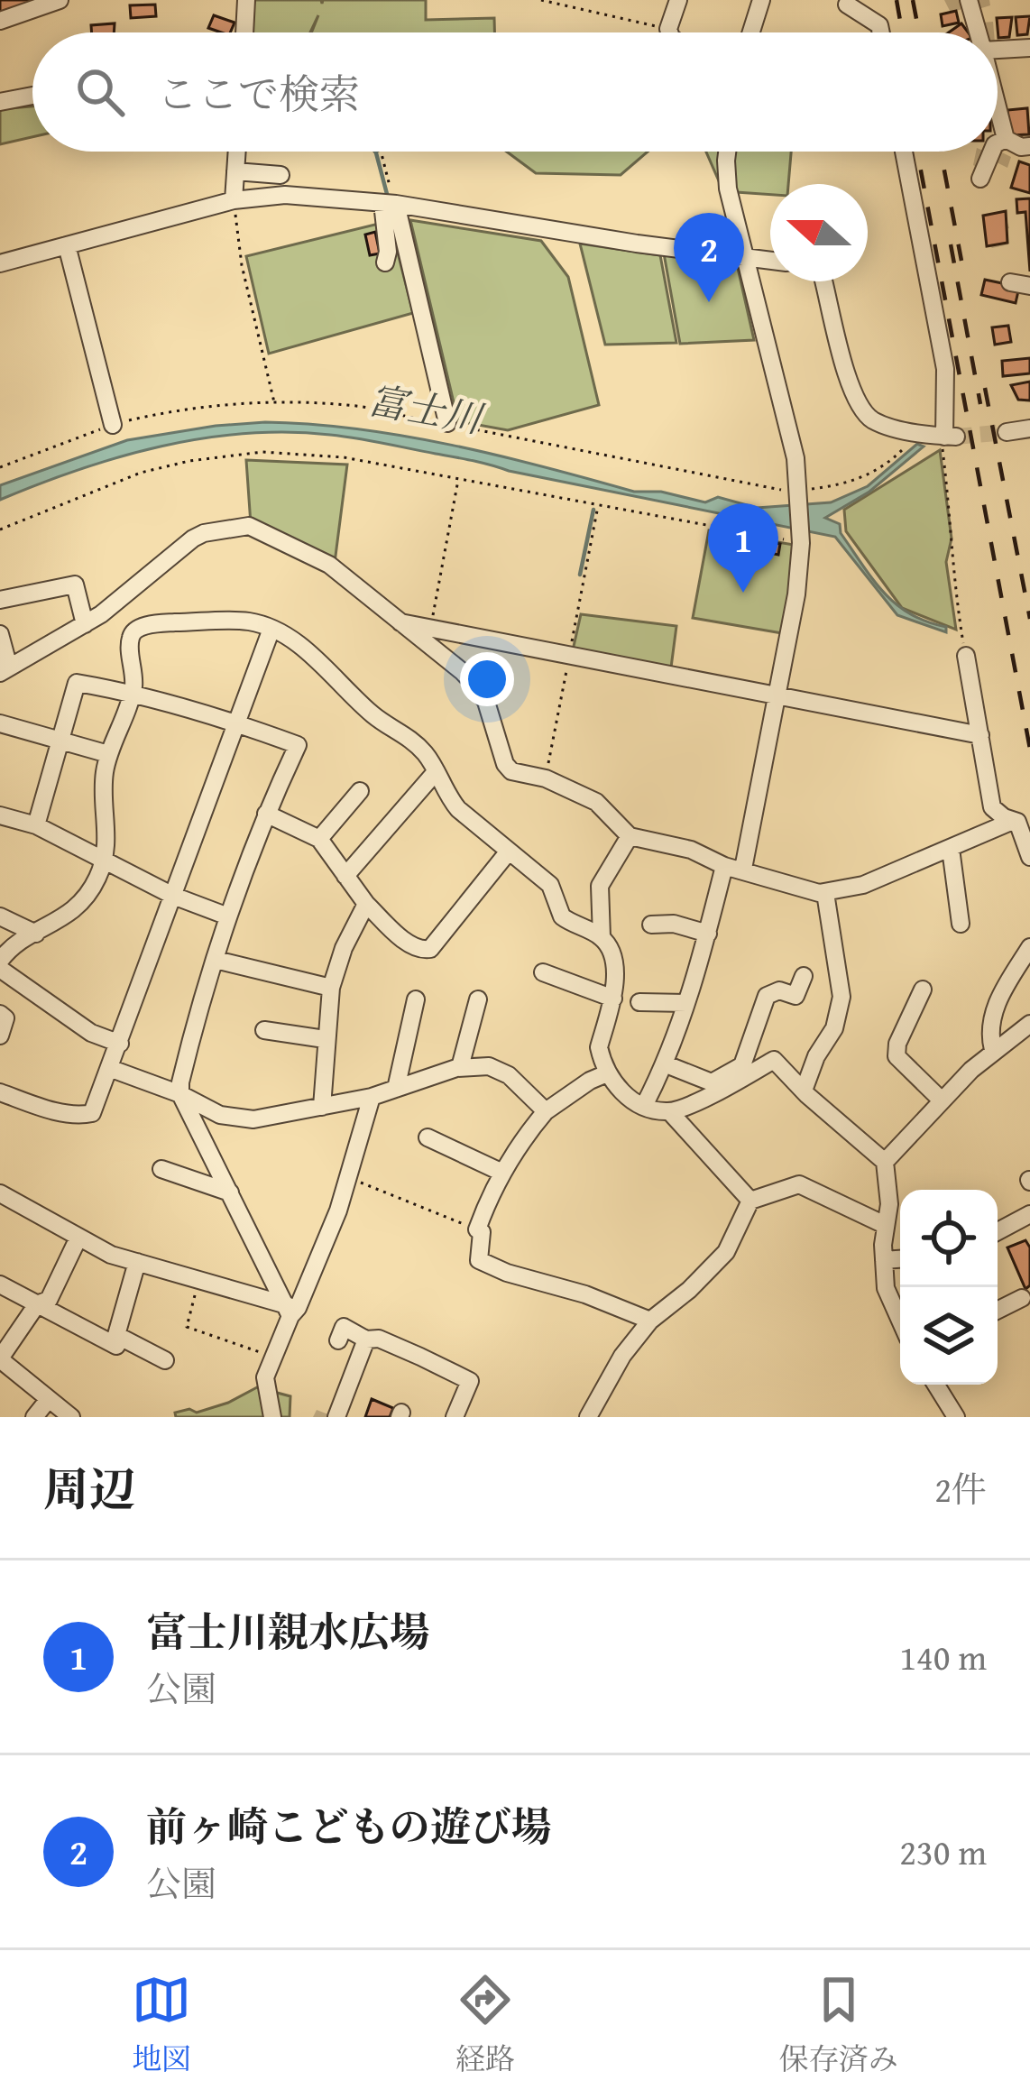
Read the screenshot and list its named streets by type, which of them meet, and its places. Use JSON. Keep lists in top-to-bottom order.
{
  "water": ["富士川"],
  "north": "left",
  "page": {
    "search": "ここで検索",
    "pins": ["2", "1"],
    "heading": ["周辺", "2件"],
    "list": [
      {
        "mark": "1",
        "name": "富士川親水広場",
        "note": "公園",
        "value": "140 m"
      },
      {
        "mark": "2",
        "name": "前ヶ崎こどもの遊び場",
        "note": "公園",
        "value": "230 m"
      }
    ],
    "nav": ["地図", "経路", "保存済み"]
  }
}
